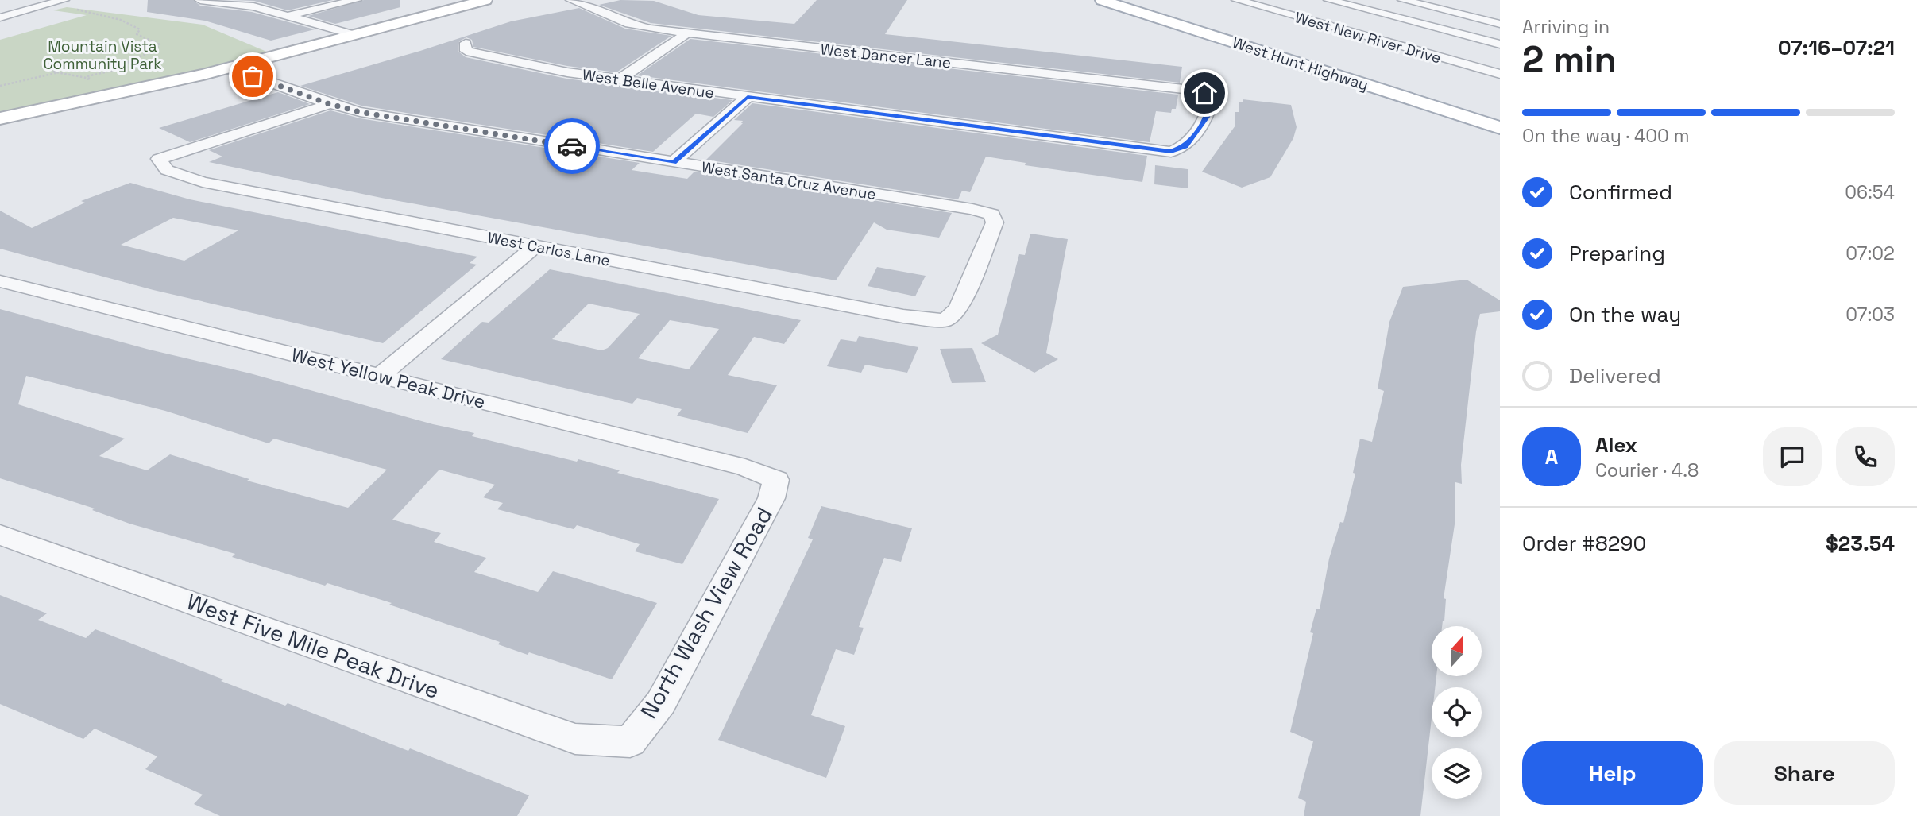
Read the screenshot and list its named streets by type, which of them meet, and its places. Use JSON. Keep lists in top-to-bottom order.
{
  "streets": {
    "street": [
      "West New River Drive",
      "West Dancer Lane",
      "West Hunt Highway",
      "West Belle Avenue",
      "West Santa Cruz Avenue",
      "West Carlos Lane",
      "West Yellow Peak Drive",
      "North Wash View Road",
      "West Five Mile Peak Drive"
    ]
  },
  "crossings": [
    ["West Dancer Lane", "West Belle Avenue"],
    ["West Santa Cruz Avenue", "West Carlos Lane"],
    ["West Yellow Peak Drive", "North Wash View Road"],
    ["North Wash View Road", "West Five Mile Peak Drive"]
  ],
  "parks": ["Mountain Vista Community Park"],
  "north": "top",
  "page": {
    "heading": ["2 min", "Arriving in", "07:16–07:21"],
    "panel": [
      "Alex",
      "Courier · 4.8",
      "Order #8290",
      "$23.54"
    ],
    "bar": "On the way · 400 m",
    "list": [
      ["Confirmed", "06:54"],
      ["Preparing", "07:02"],
      ["On the way", "07:03"],
      "Delivered"
    ],
    "round": "A",
    "buttons": ["Help", "Share"]
  }
}
